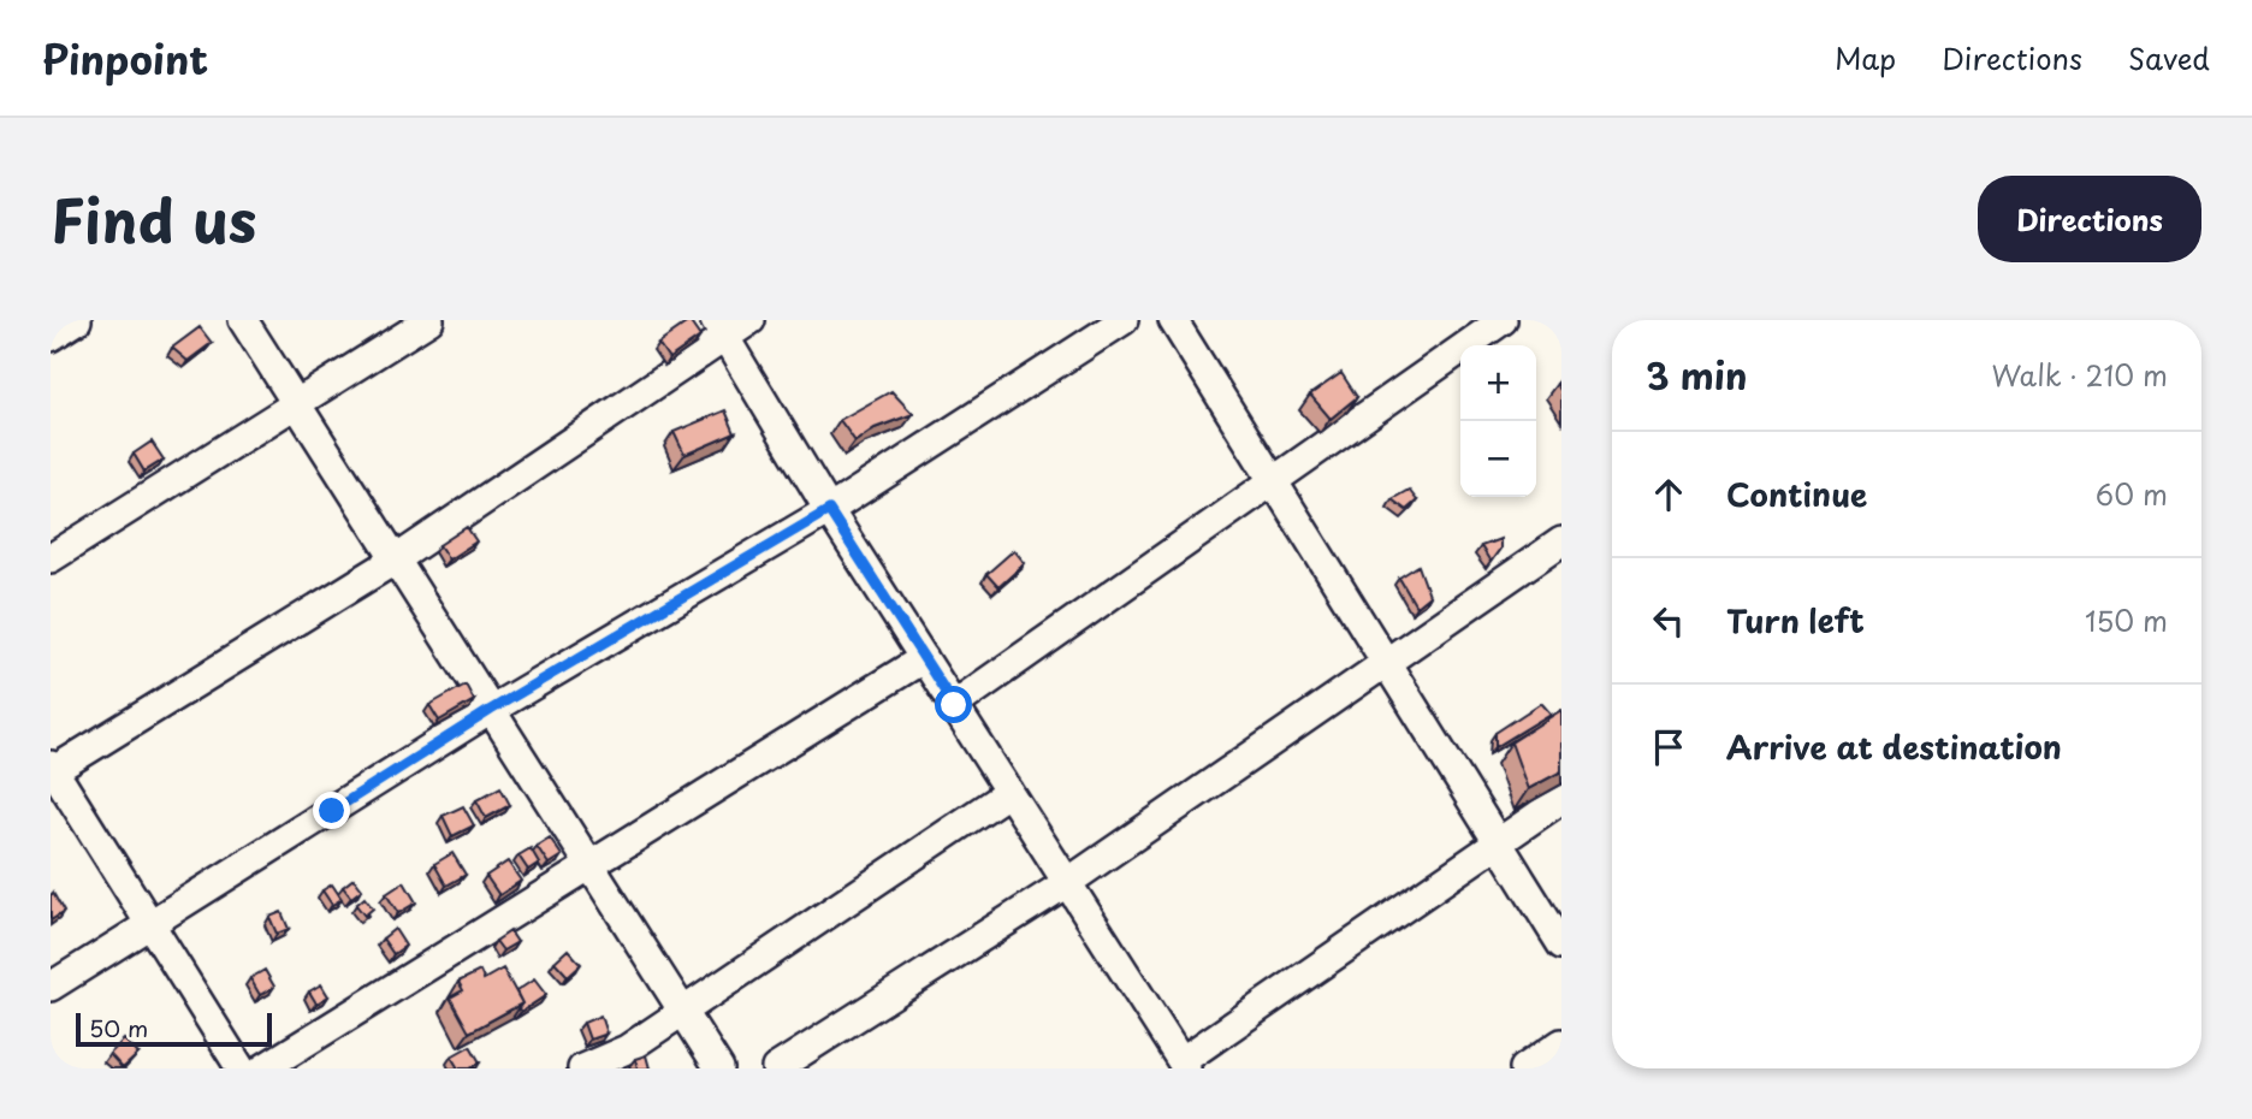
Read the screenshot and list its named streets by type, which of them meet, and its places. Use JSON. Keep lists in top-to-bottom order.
{
  "scale_bar": "50 m",
  "page": {
    "header": "Pinpoint",
    "nav": ["Map", "Directions", "Saved"],
    "title": "Find us",
    "buttons": "Directions",
    "heading": ["3 min", "Walk · 210 m"],
    "map_buttons": ["+", "−"],
    "list": [
      ["Continue", "60 m"],
      ["Turn left", "150 m"],
      "Arrive at destination"
    ],
    "scale": "50 m"
  }
}
